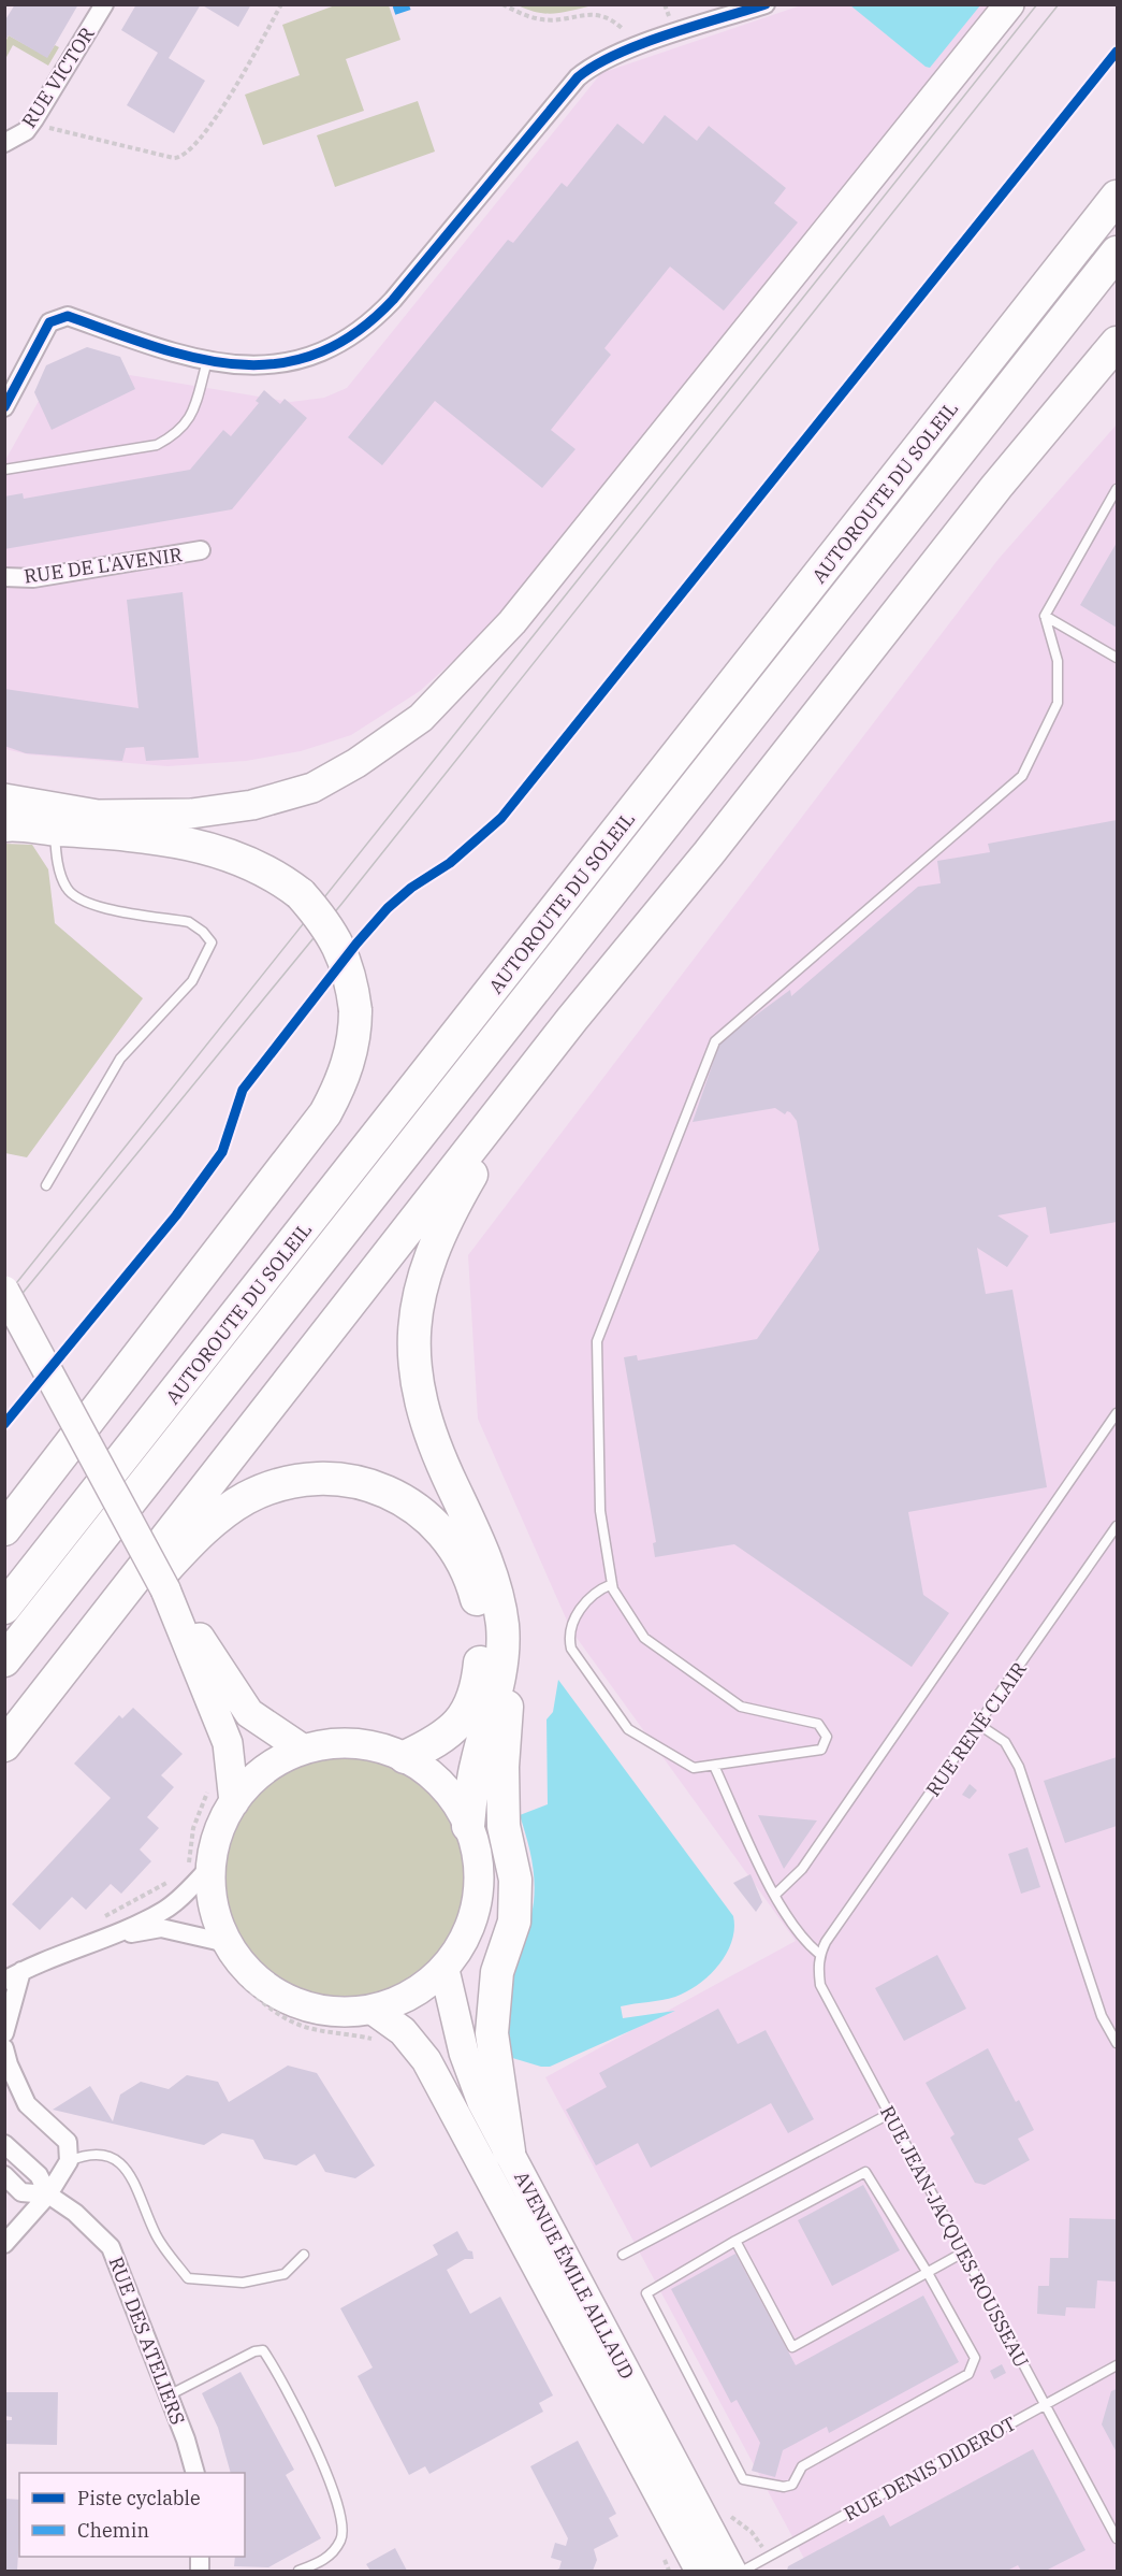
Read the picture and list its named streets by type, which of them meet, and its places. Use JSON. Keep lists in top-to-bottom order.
{
  "streets": {
    "highway": ["AUTOROUTE DU SOLEIL"],
    "main road": ["AVENUE ÉMILE AILLAUD"],
    "street": ["RUE VICTOR", "RUE DE L'AVENIR", "RUE DES ATELIERS"],
    "lane": ["RUE RENÉ CLAIR", "RUE JEAN-JACQUES ROUSSEAU", "RUE DENIS DIDEROT"]
  },
  "crossings": [
    ["RUE RENÉ CLAIR", "RUE JEAN-JACQUES ROUSSEAU"],
    ["RUE JEAN-JACQUES ROUSSEAU", "RUE DENIS DIDEROT"]
  ],
  "legend": ["Piste cyclable", "Chemin"]
}
